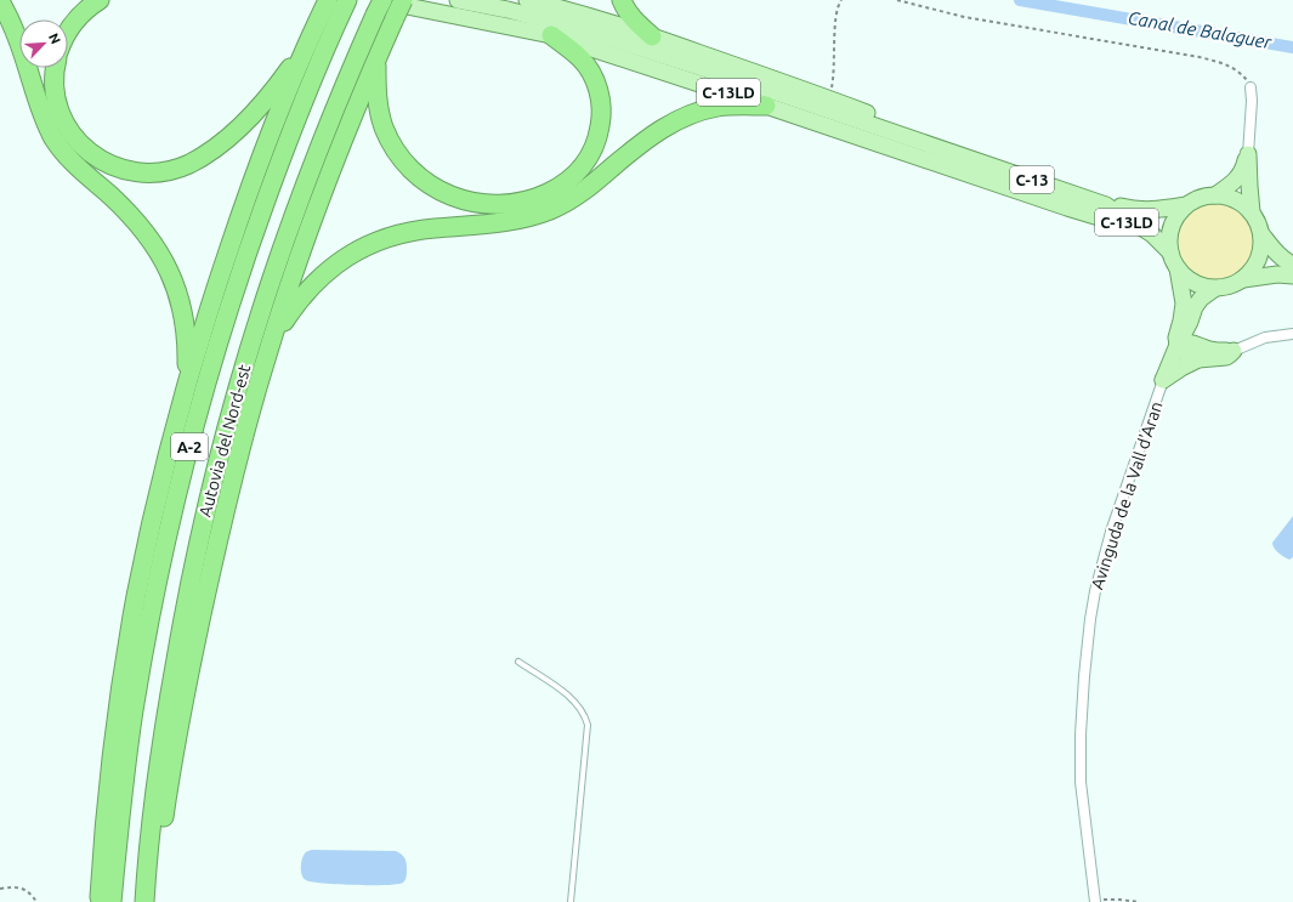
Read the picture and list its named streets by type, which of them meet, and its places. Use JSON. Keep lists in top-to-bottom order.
{
  "streets": {
    "highway": ["Autovia del Nord-est", "A-2"],
    "main road": ["C-13LD", "C-13"],
    "street": ["Avinguda de la Vall d'Aran"]
  },
  "crossings": [
    ["C-13LD", "C-13"],
    ["C-13LD", "Autovia del Nord-est"]
  ],
  "water": ["Canal de Balaguer"],
  "north": "top right"
}
